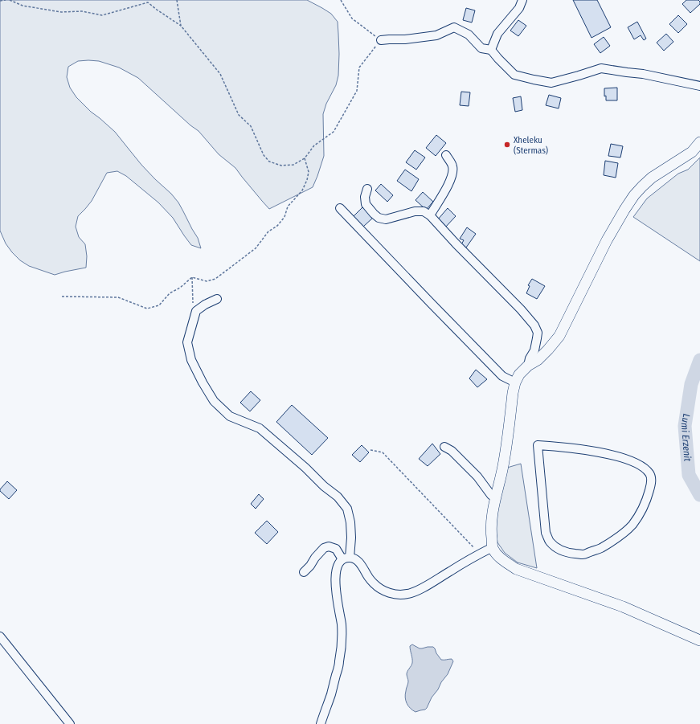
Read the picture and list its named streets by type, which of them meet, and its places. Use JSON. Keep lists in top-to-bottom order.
{
  "water": ["Lumi Erzenit"],
  "places": ["Xheleku (Stermas)"]
}
